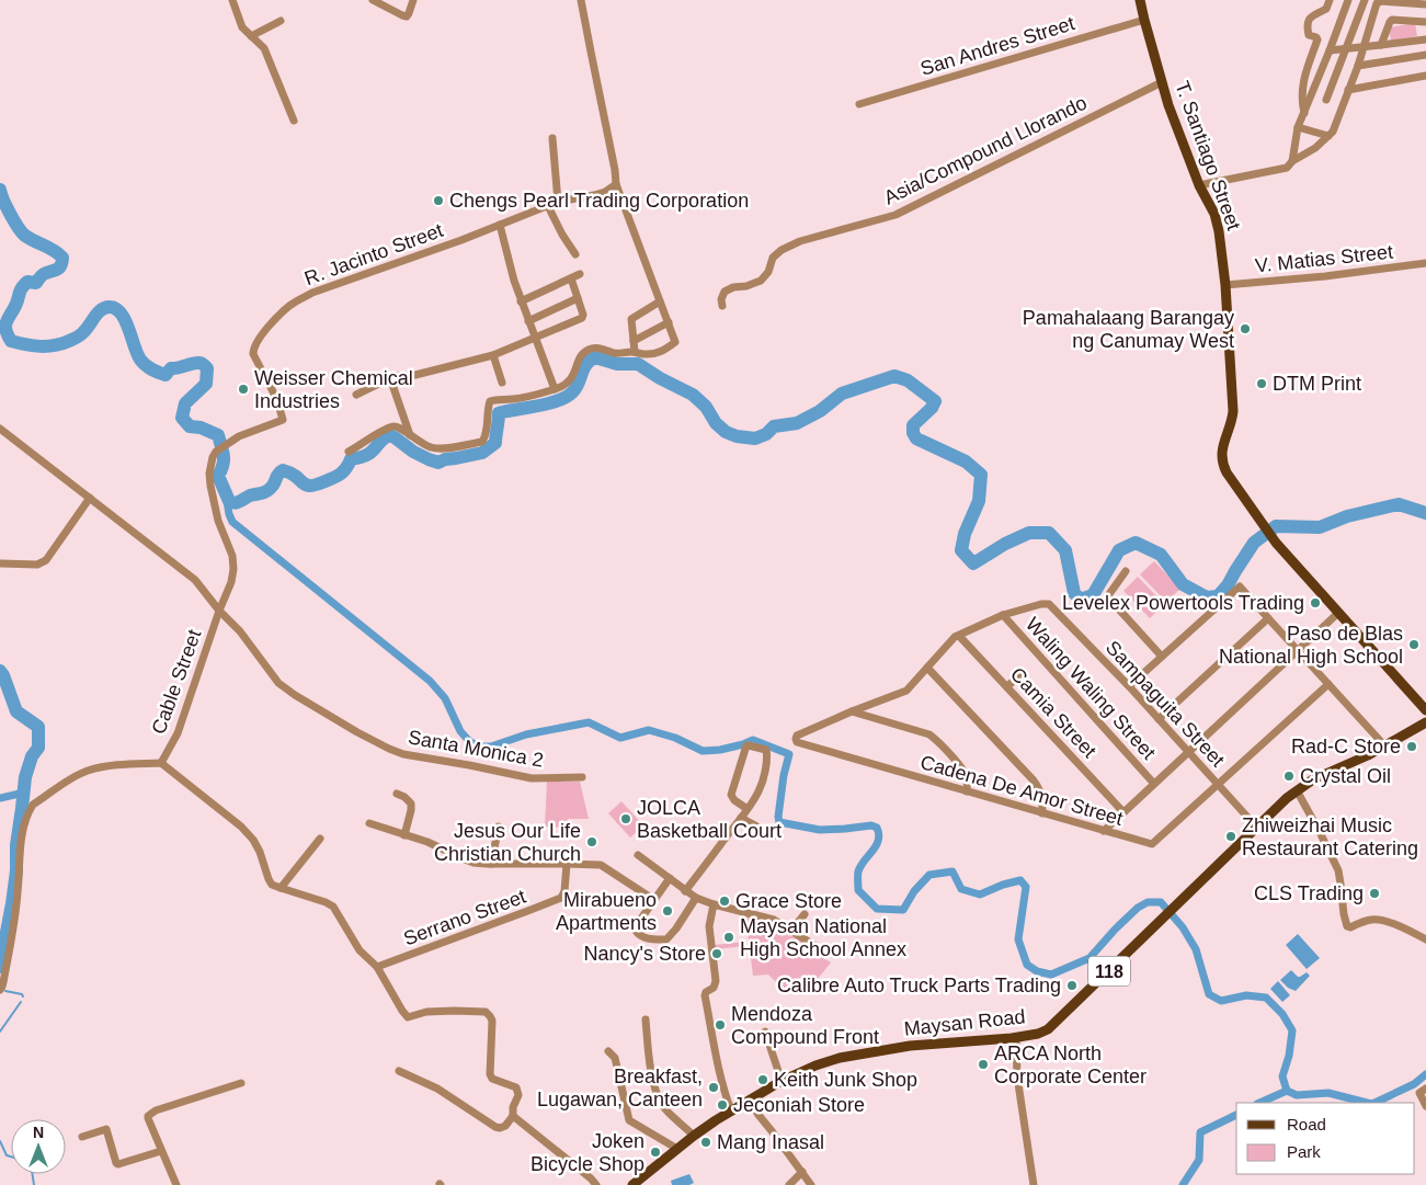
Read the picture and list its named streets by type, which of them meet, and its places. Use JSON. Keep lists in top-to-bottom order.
{
  "streets": {
    "main road": ["T. Santiago Street", "118", "Maysan Road"],
    "street": [
      "San Andres Street",
      "Asia/Compound Llorando",
      "R. Jacinto Street",
      "V. Matias Street",
      "Cable Street",
      "Waling Waling Street",
      "Sampaguita Street",
      "Camia Street",
      "Santa Monica 2",
      "Cadena De Amor Street",
      "Serrano Street"
    ]
  },
  "crossings": [
    ["San Andres Street", "T. Santiago Street"],
    ["Asia/Compound Llorando", "T. Santiago Street"],
    ["T. Santiago Street", "V. Matias Street"],
    ["R. Jacinto Street", "Cable Street"],
    ["R. Jacinto Street", "Santa Monica 2"],
    ["Cable Street", "Santa Monica 2"],
    ["Waling Waling Street", "Sampaguita Street"],
    ["Sampaguita Street", "Cadena De Amor Street"],
    ["Sampaguita Street", "118"],
    ["Sampaguita Street", "Maysan Road"],
    ["118", "Maysan Road"]
  ],
  "places": [
    "Chengs Pearl Trading Corporation",
    "Pamahalaang Barangay ng Canumay West",
    "DTM Print",
    "Weisser Chemical Industries",
    "Levelex Powertools Trading",
    "Paso de Blas National High School",
    "Rad-C Store",
    "Crystal Oil",
    "JOLCA Basketball Court",
    "Zhiweizhai Music Restaurant Catering",
    "Jesus Our Life Christian Church",
    "CLS Trading",
    "Grace Store",
    "Mirabueno Apartments",
    "Maysan National High School Annex",
    "Nancy's Store",
    "Calibre Auto Truck Parts Trading",
    "Mendoza Compound Front",
    "ARCA North Corporate Center",
    "Keith Junk Shop",
    "Breakfast, Lugawan, Canteen",
    "Jeconiah Store",
    "Mang Inasal",
    "Joken Bicycle Shop"
  ],
  "legend": ["Road", "Park"],
  "north": "top"
}
